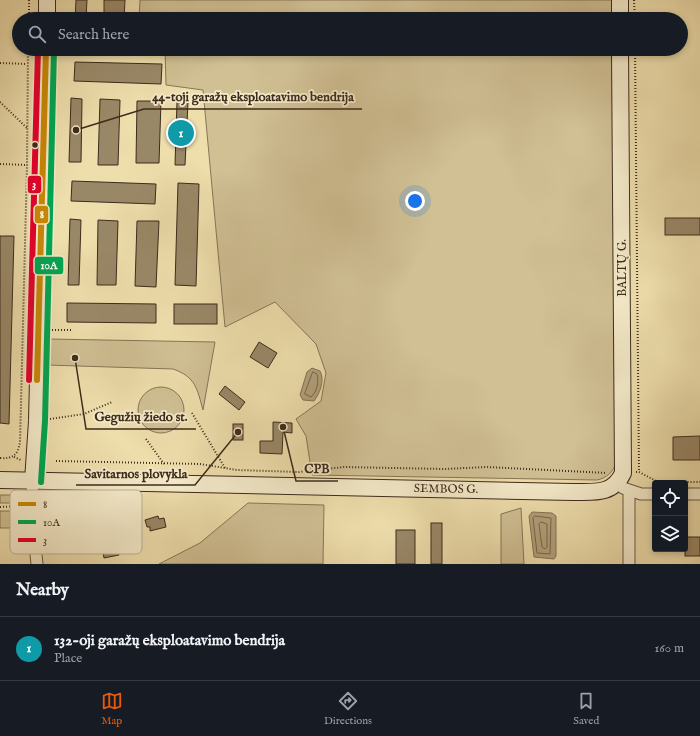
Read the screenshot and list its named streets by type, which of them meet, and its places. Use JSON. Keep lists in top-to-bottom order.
{
  "streets": {
    "main road": ["BALTŲ G.", "SEMBOS G."]
  },
  "crossings": [
    ["BALTŲ G.", "SEMBOS G."]
  ],
  "places": [
    "44-toji garažų eksploatavimo bendrija",
    "Gegužių žiedo st.",
    "CPB",
    "Savitarnos plovykla"
  ],
  "lines": ["transit line 8", "transit line 10A", "transit line 3"],
  "legend": ["8", "10A", "3"],
  "page": {
    "search": "Search here",
    "pins": "1",
    "heading": "Nearby",
    "list": [
      {
        "mark": "1",
        "name": "132-oji garažų eksploatavimo bendrija",
        "note": "Place",
        "value": "160 m"
      }
    ],
    "nav": ["Map", "Directions", "Saved"]
  }
}
